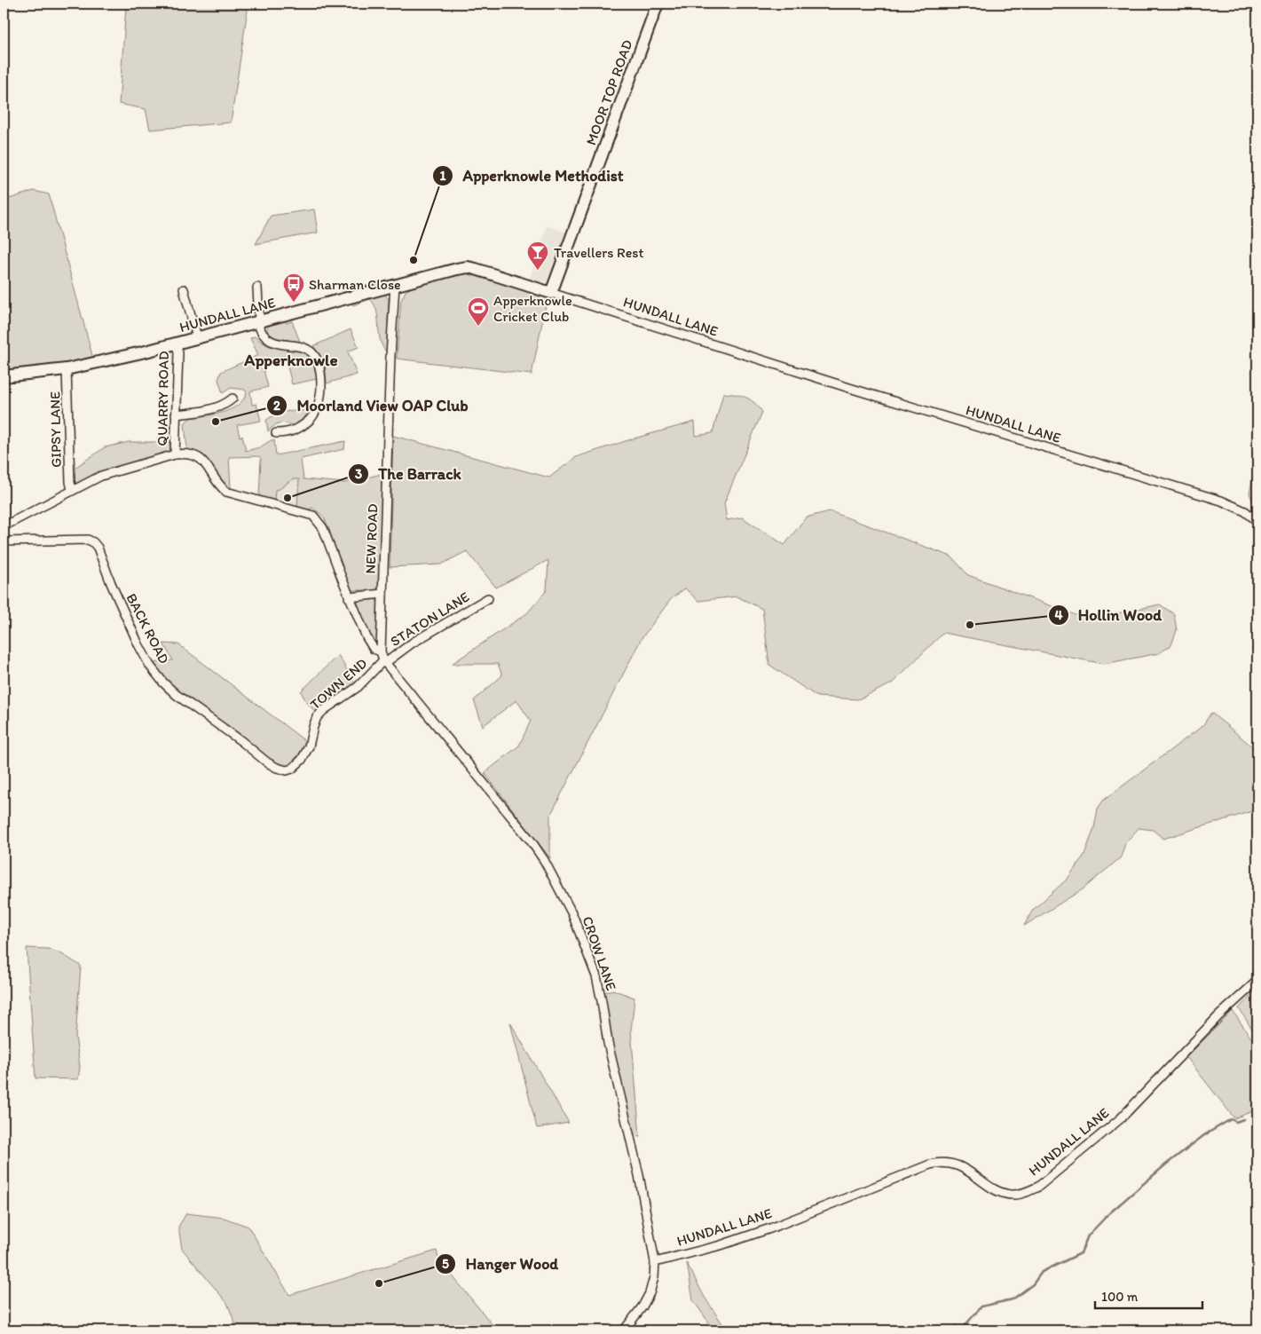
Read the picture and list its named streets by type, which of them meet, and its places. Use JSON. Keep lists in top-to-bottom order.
{
  "streets": {
    "street": [
      "MOOR TOP ROAD",
      "HUNDALL LANE",
      "QUARRY ROAD",
      "GIPSY LANE",
      "NEW ROAD",
      "STATON LANE",
      "BACK ROAD",
      "TOWN END",
      "CROW LANE"
    ]
  },
  "crossings": [
    ["MOOR TOP ROAD", "HUNDALL LANE"],
    ["HUNDALL LANE", "QUARRY ROAD"],
    ["HUNDALL LANE", "GIPSY LANE"],
    ["HUNDALL LANE", "NEW ROAD"],
    ["HUNDALL LANE", "CROW LANE"],
    ["NEW ROAD", "STATON LANE"],
    ["NEW ROAD", "TOWN END"],
    ["NEW ROAD", "CROW LANE"],
    ["STATON LANE", "TOWN END"],
    ["STATON LANE", "CROW LANE"],
    ["BACK ROAD", "TOWN END"],
    ["TOWN END", "CROW LANE"]
  ],
  "districts": ["Apperknowle"],
  "places": {
    "other": [
      "Apperknowle Methodist",
      "Moorland View OAP Club",
      "The Barrack",
      "Hollin Wood",
      "Hanger Wood"
    ],
    "bar": ["Travellers Rest"],
    "bus stop": ["Sharman Close"],
    "sports": ["Apperknowle Cricket Club"]
  },
  "scale_bar": "100 m"
}
